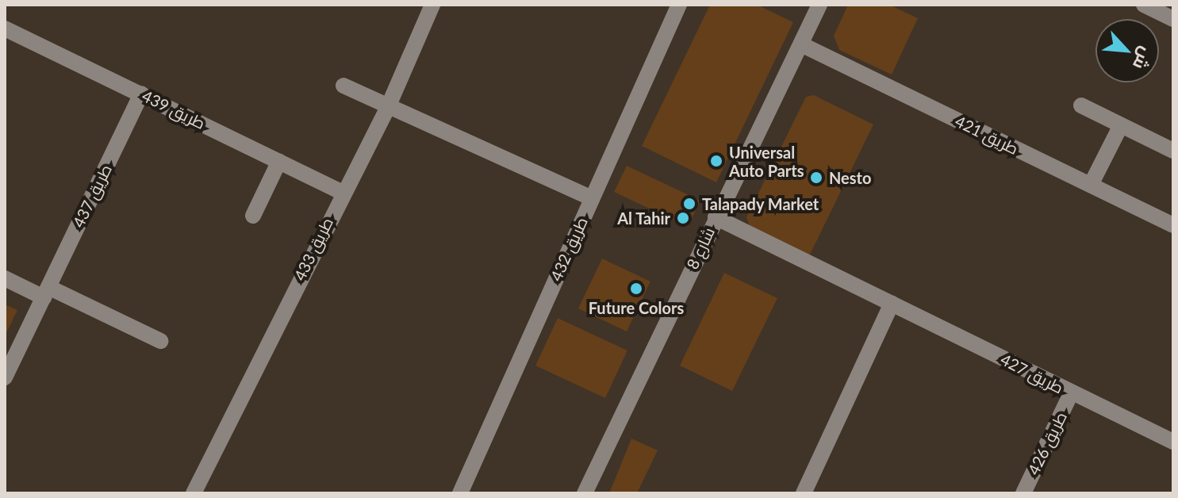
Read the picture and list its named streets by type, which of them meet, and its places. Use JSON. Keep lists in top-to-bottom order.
{
  "streets": {
    "street": [
      "طريق 439",
      "طريق 421",
      "طريق 437",
      "شارع 8",
      "طريق 433",
      "طريق 432",
      "طريق 427",
      "طريق 426"
    ]
  },
  "crossings": [
    ["طريق 439", "طريق 437"],
    ["طريق 439", "طريق 433"],
    ["طريق 421", "شارع 8"],
    ["شارع 8", "طريق 427"],
    ["طريق 427", "طريق 426"]
  ],
  "places": [
    "Universal Auto Parts",
    "Nesto",
    "Talapady Market",
    "Al Tahir",
    "Future Colors"
  ],
  "north": "bottom right"
}
